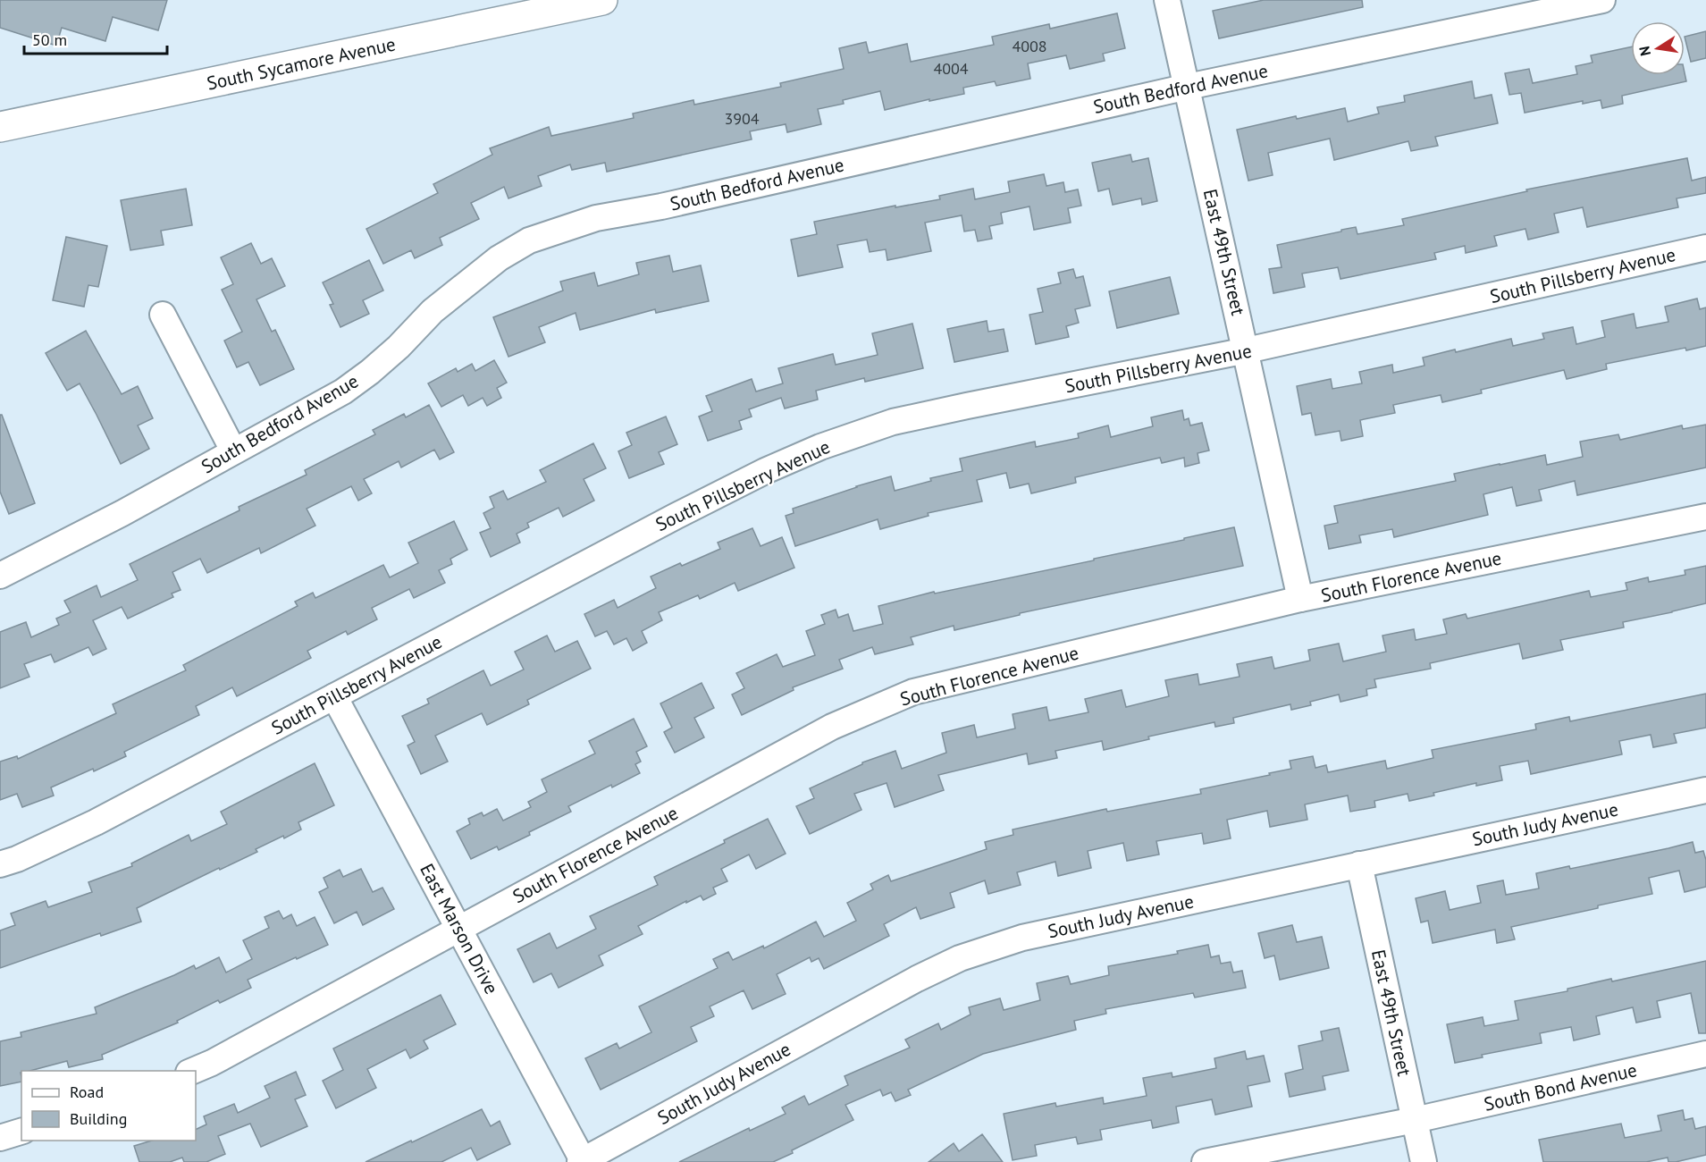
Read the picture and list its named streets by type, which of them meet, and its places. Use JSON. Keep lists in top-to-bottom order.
{
  "streets": {
    "main road": ["South Sycamore Avenue"],
    "street": [
      "South Bedford Avenue",
      "East 49th Street",
      "South Pillsberry Avenue",
      "South Florence Avenue",
      "South Judy Avenue",
      "East Marson Drive",
      "South Bond Avenue"
    ]
  },
  "crossings": [
    ["South Bedford Avenue", "East 49th Street"],
    ["East 49th Street", "South Pillsberry Avenue"],
    ["East 49th Street", "South Florence Avenue"],
    ["East 49th Street", "South Judy Avenue"],
    ["East 49th Street", "South Bond Avenue"],
    ["South Pillsberry Avenue", "East Marson Drive"],
    ["South Florence Avenue", "East Marson Drive"],
    ["South Judy Avenue", "East Marson Drive"]
  ],
  "house_numbers": ["4008", "4004", "3904"],
  "legend": ["Road", "Building"],
  "scale_bar": "50 m",
  "north": "left"
}
